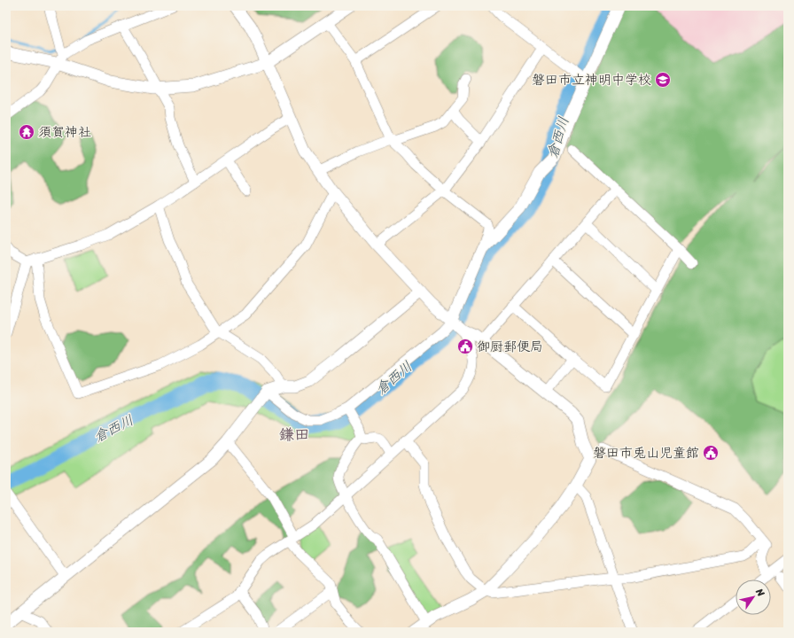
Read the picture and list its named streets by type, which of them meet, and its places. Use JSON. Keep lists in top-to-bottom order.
{
  "districts": ["鎌田"],
  "water": ["倉西川"],
  "places": {
    "school or university": ["磐田市立神明中学校"],
    "temple": ["須賀神社"],
    "public building": ["御厨郵便局", "磐田市兎山児童館"]
  },
  "north": "top right"
}
